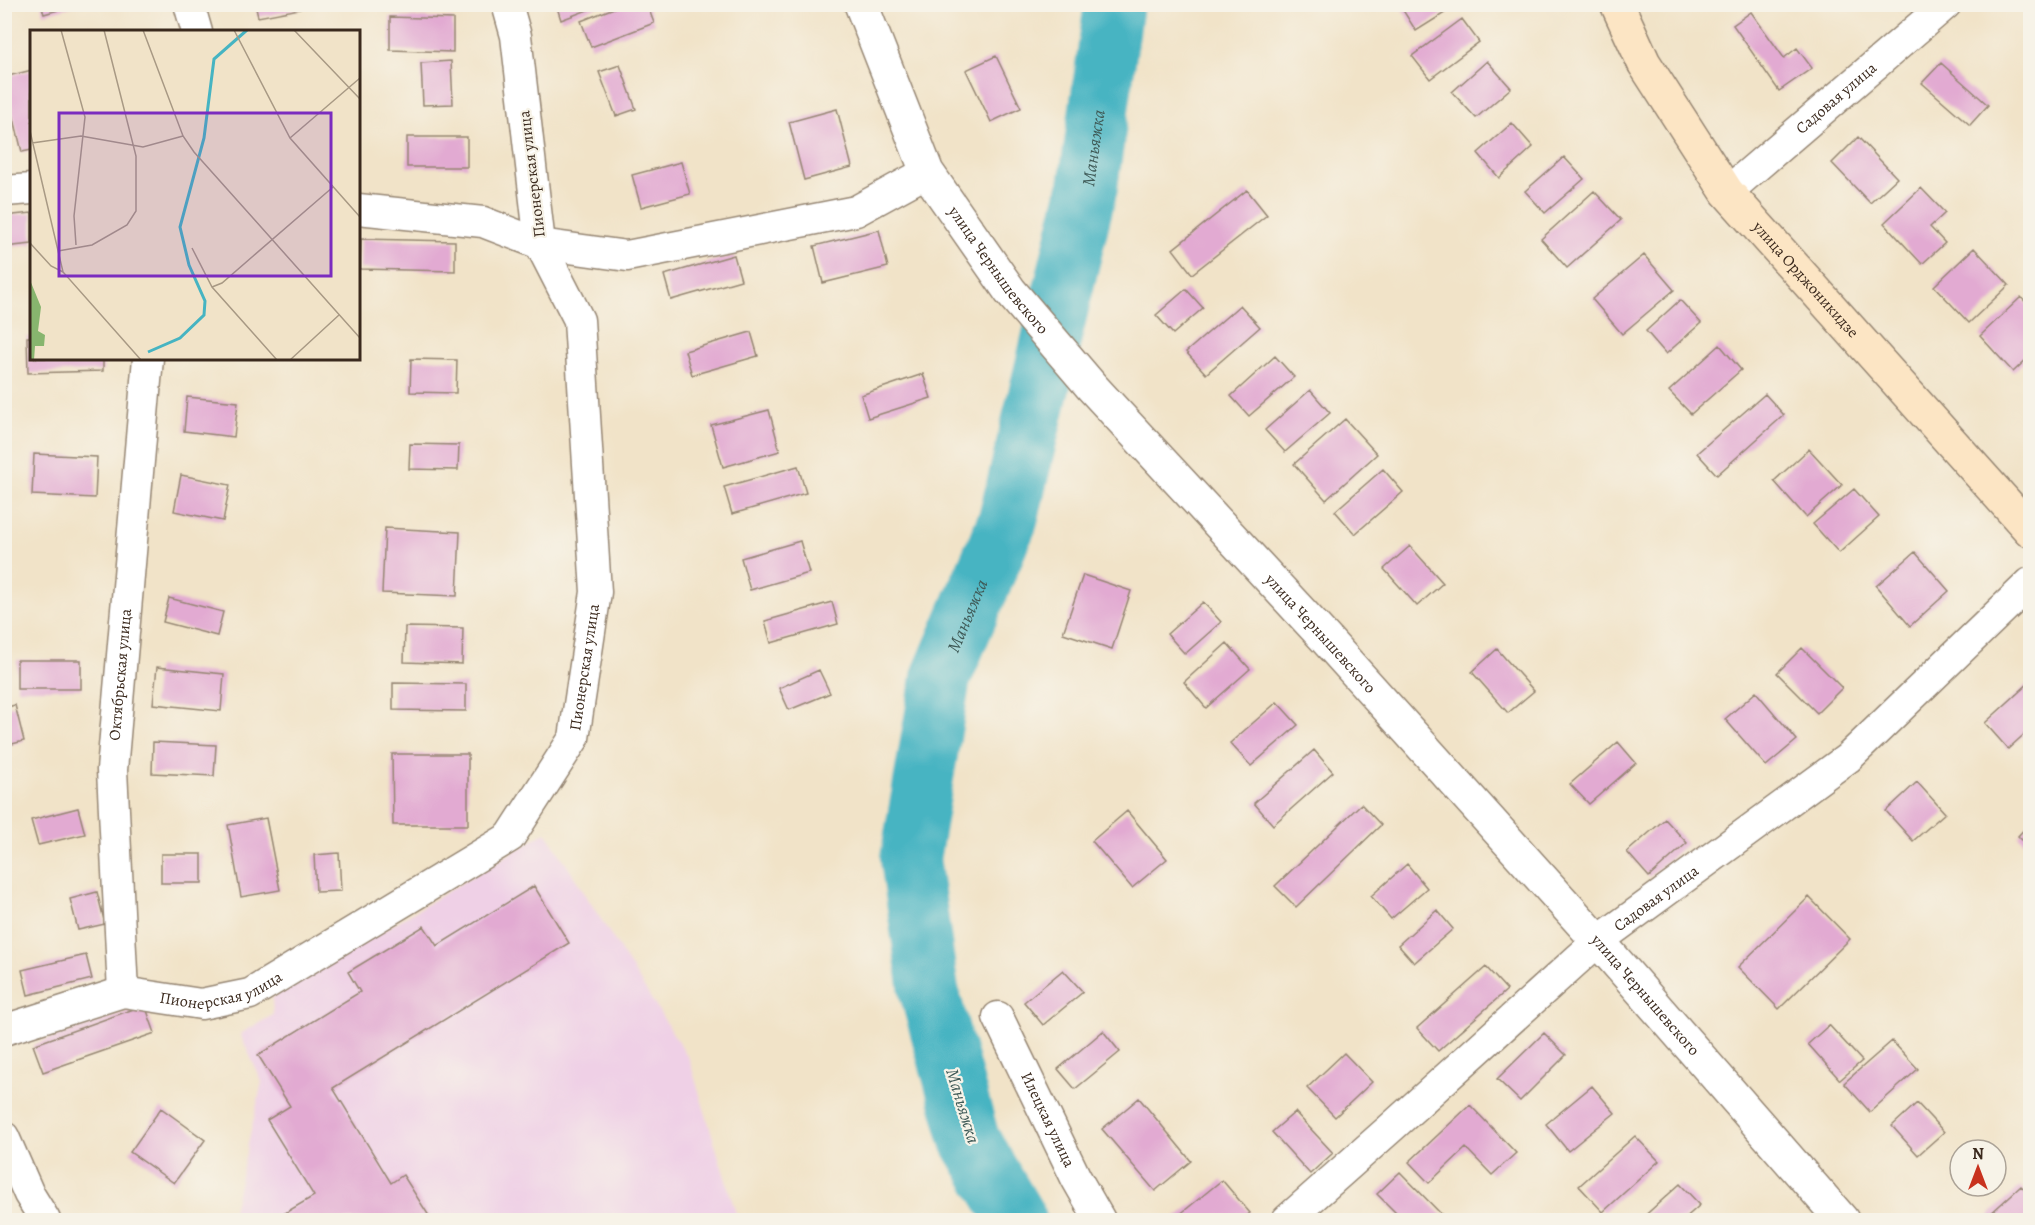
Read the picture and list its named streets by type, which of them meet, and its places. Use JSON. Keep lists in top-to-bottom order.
{
  "streets": {
    "main road": ["улица Орджоникидзе"],
    "street": [
      "Садовая улица",
      "Пионерская улица",
      "улица Чернышевского",
      "Октябрьская улица",
      "Илецкая улица"
    ]
  },
  "crossings": [
    ["Садовая улица", "улица Чернышевского"],
    ["Садовая улица", "улица Орджоникидзе"],
    ["Пионерская улица", "Октябрьская улица"]
  ],
  "water": ["Маньяжка"],
  "north": "top"
}
